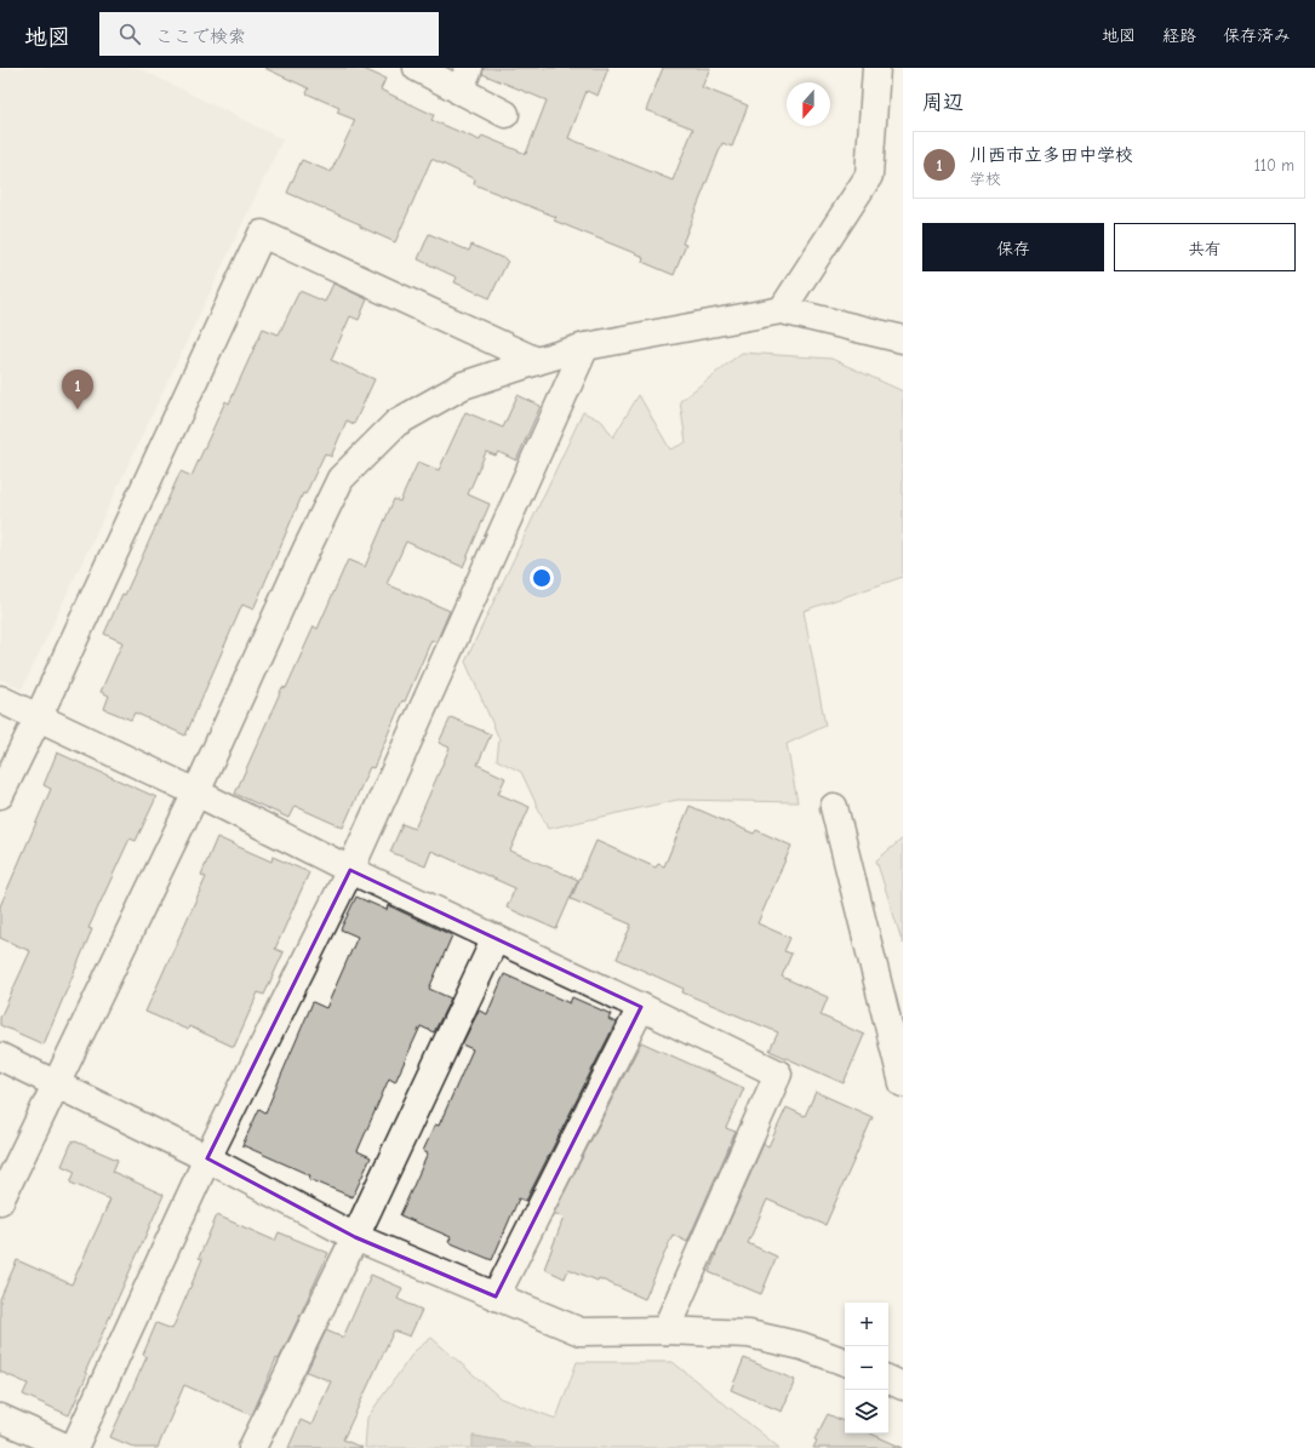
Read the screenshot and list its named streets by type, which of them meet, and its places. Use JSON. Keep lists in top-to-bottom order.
{
  "north": "bottom",
  "page": {
    "header": "地図",
    "search": "ここで検索",
    "nav": ["地図", "経路", "保存済み"],
    "heading": "周辺",
    "list": [
      {
        "mark": "1",
        "name": "川西市立多田中学校",
        "note": "学校",
        "value": "110 m"
      }
    ],
    "buttons": ["保存", "共有"],
    "pins": "1",
    "map_buttons": ["+", "−"]
  }
}
